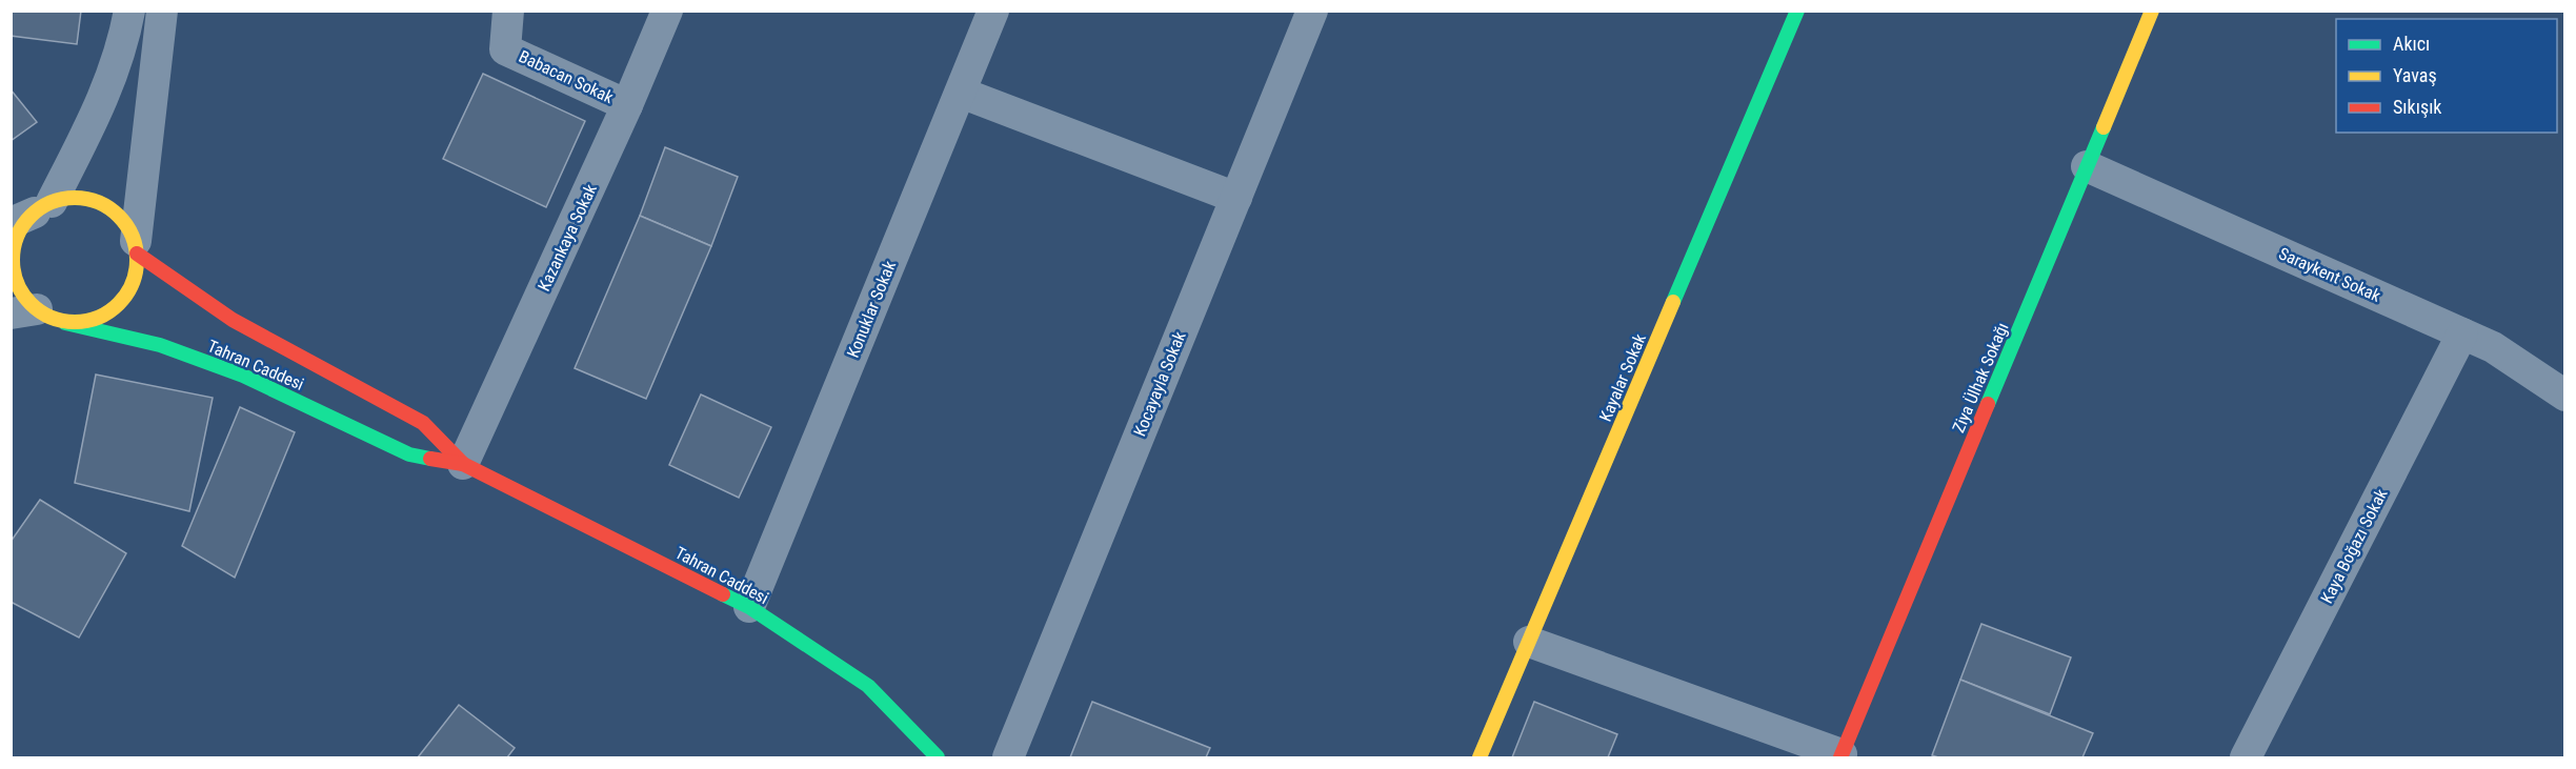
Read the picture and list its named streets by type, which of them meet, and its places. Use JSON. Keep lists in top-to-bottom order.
{
  "streets": {
    "street": [
      "Babacan Sokak",
      "Kazankaya Sokak",
      "Saraykent Sokak",
      "Konuklar Sokak",
      "Tahran Caddesi",
      "Kayalar Sokak",
      "Ziya Ülhak Sokağı",
      "Kocayayla Sokak",
      "Kaya Boğazı Sokak"
    ]
  },
  "crossings": [
    ["Babacan Sokak", "Kazankaya Sokak"],
    ["Kazankaya Sokak", "Tahran Caddesi"],
    ["Saraykent Sokak", "Ziya Ülhak Sokağı"],
    ["Saraykent Sokak", "Kaya Boğazı Sokak"],
    ["Konuklar Sokak", "Tahran Caddesi"]
  ],
  "legend": ["Akıcı", "Yavaş", "Sıkışık"]
}
